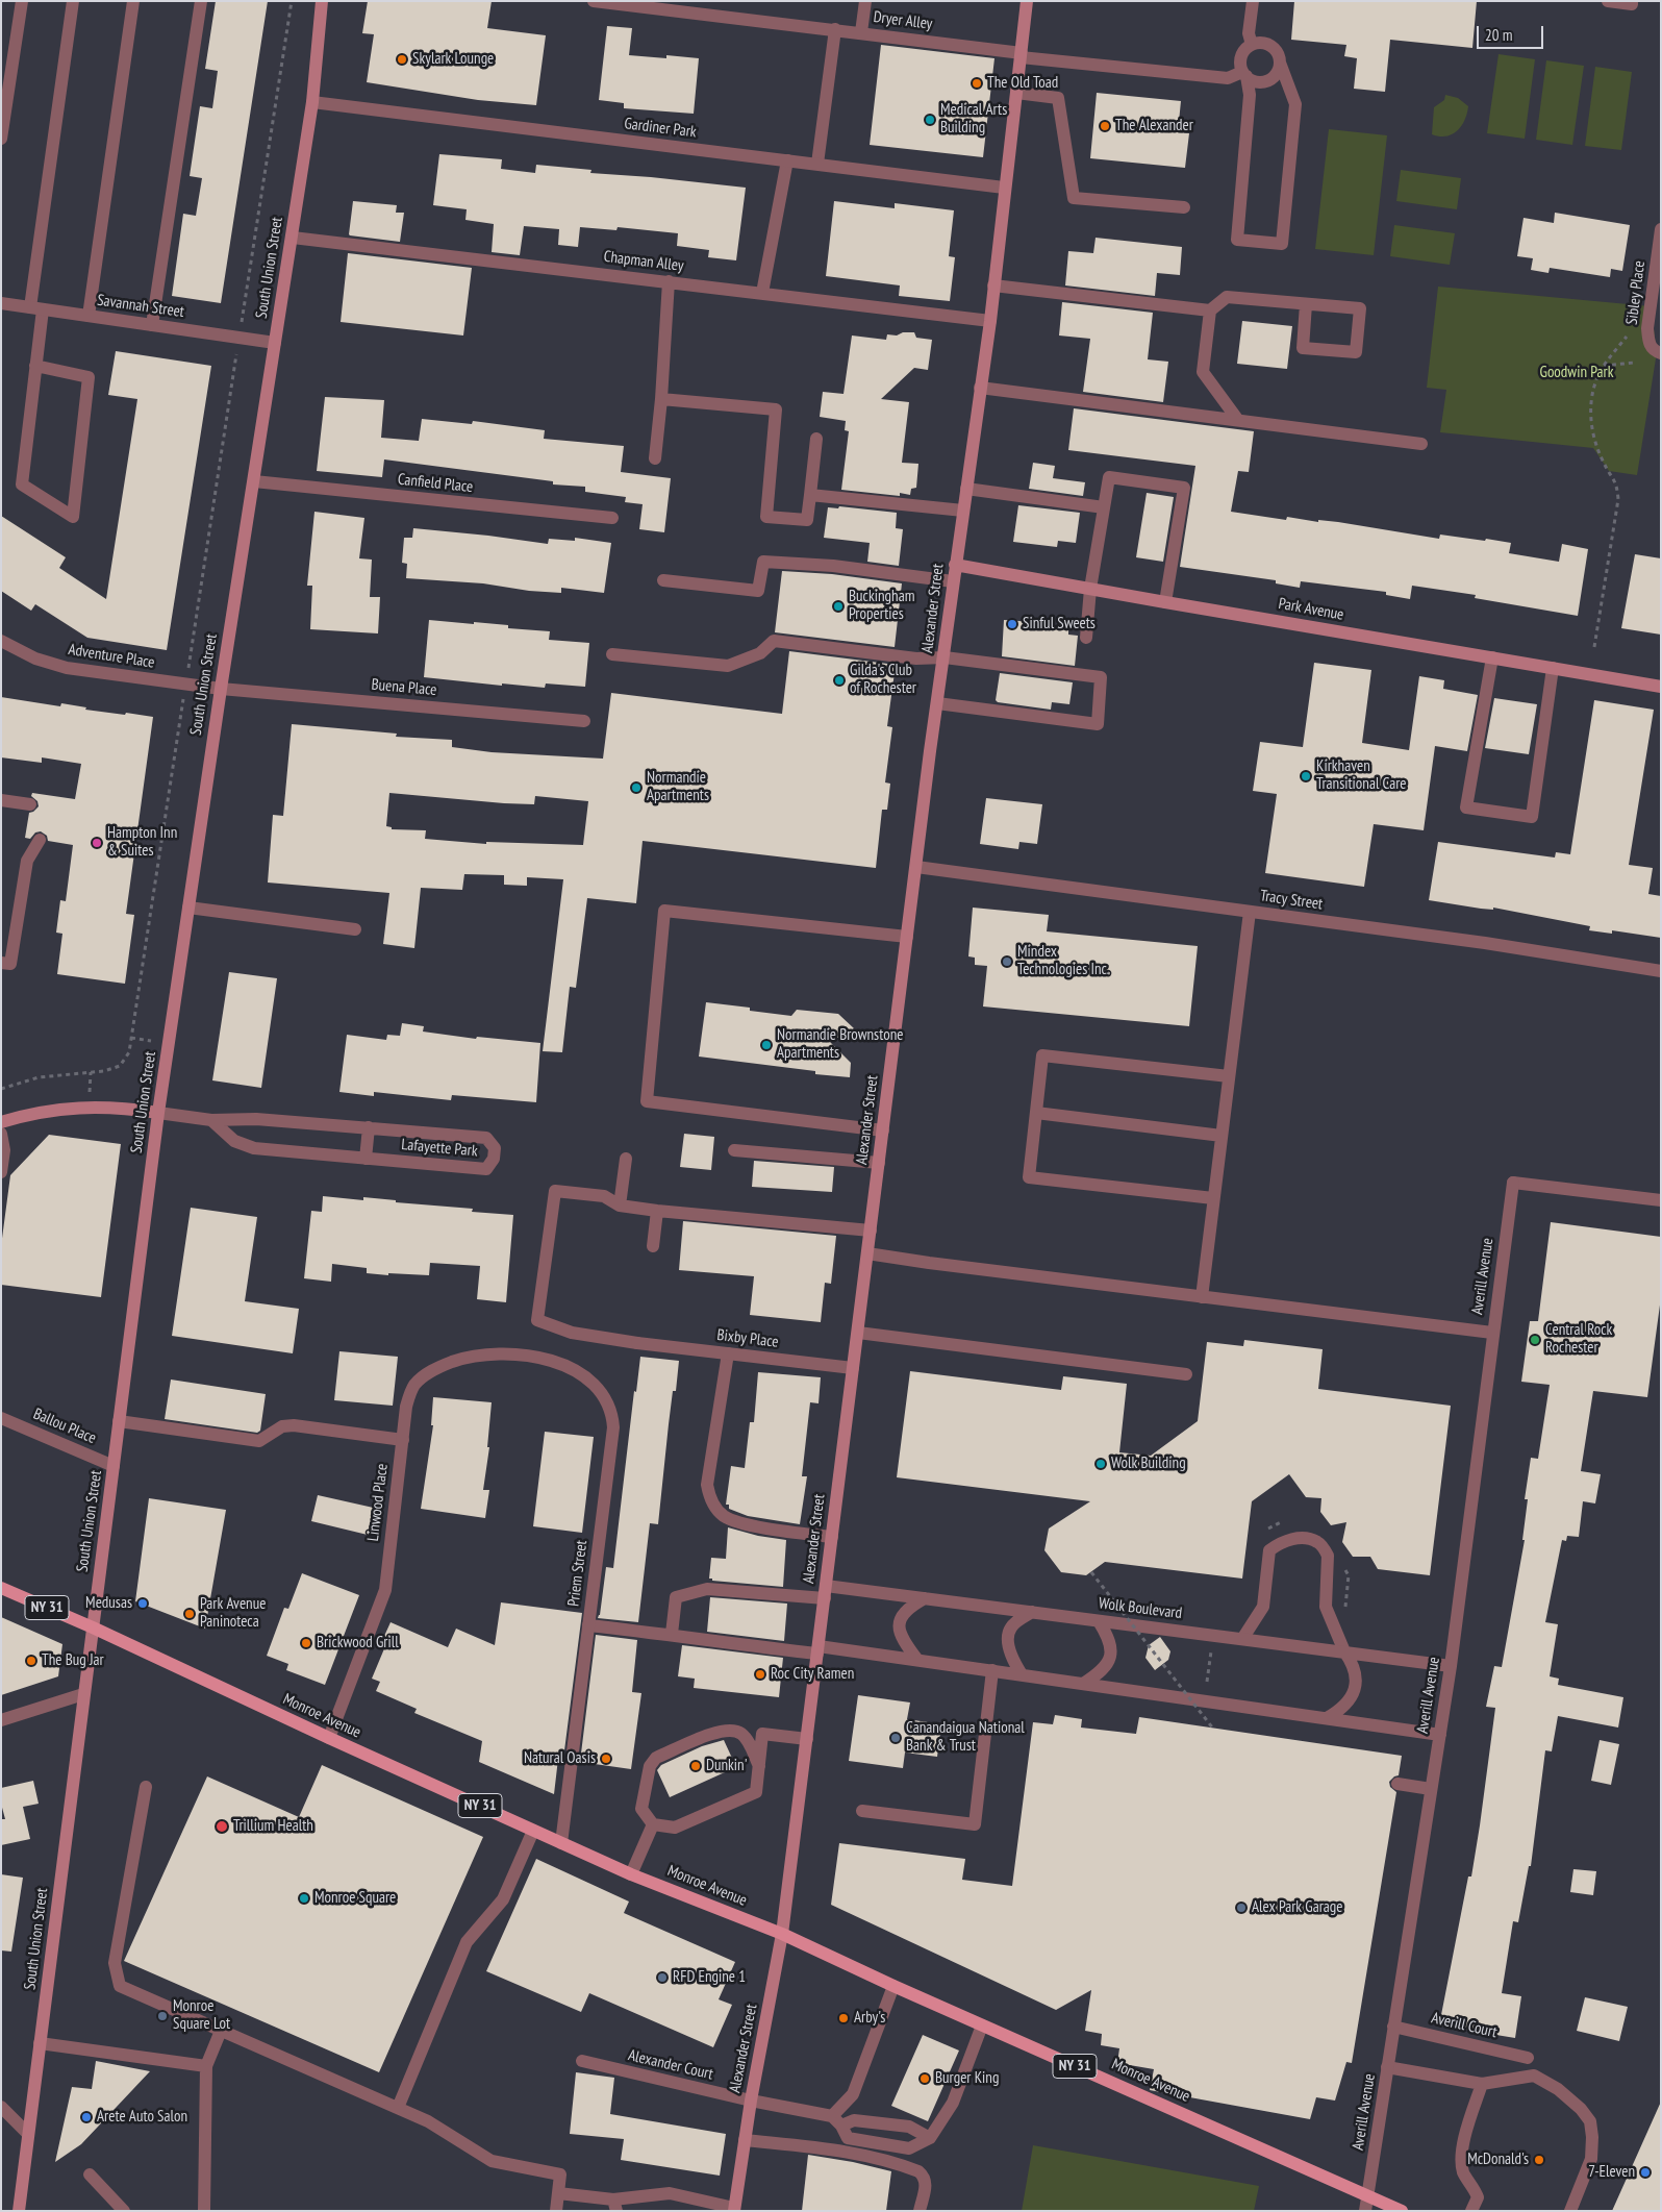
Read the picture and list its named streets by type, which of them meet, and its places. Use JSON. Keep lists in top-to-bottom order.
{
  "streets": {
    "main road": ["NY 31", "Monroe Avenue"],
    "street": [
      "Dryer Alley",
      "Gardiner Park",
      "Chapman Alley",
      "South Union Street",
      "Sibley Place",
      "Savannah Street",
      "Canfield Place",
      "Alexander Street",
      "Park Avenue",
      "Adventure Place",
      "Buena Place",
      "Tracy Street",
      "Lafayette Park",
      "Averill Avenue",
      "Bixby Place",
      "Ballou Place",
      "Linwood Place",
      "Priem Street",
      "Wolk Boulevard",
      "Averill Court",
      "Alexander Court"
    ]
  },
  "crossings": [
    ["Dryer Alley", "Alexander Street"],
    ["Gardiner Park", "South Union Street"],
    ["Gardiner Park", "Alexander Street"],
    ["Chapman Alley", "South Union Street"],
    ["Chapman Alley", "Alexander Street"],
    ["South Union Street", "Savannah Street"],
    ["South Union Street", "Canfield Place"],
    ["South Union Street", "Adventure Place"],
    ["South Union Street", "Buena Place"],
    ["South Union Street", "Ballou Place"],
    ["South Union Street", "Monroe Avenue"],
    ["Alexander Street", "Park Avenue"],
    ["Alexander Street", "Tracy Street"],
    ["Alexander Street", "Bixby Place"],
    ["Alexander Street", "Wolk Boulevard"],
    ["Alexander Street", "Monroe Avenue"],
    ["Alexander Street", "Alexander Court"],
    ["Adventure Place", "Buena Place"],
    ["Averill Avenue", "Wolk Boulevard"],
    ["Averill Avenue", "Monroe Avenue"],
    ["Averill Avenue", "Averill Court"],
    ["Linwood Place", "Priem Street"],
    ["Linwood Place", "Monroe Avenue"],
    ["Priem Street", "Monroe Avenue"]
  ],
  "parks": ["Goodwin Park"],
  "places": [
    "Skylark Lounge",
    "The Old Toad",
    "Medical Arts Building",
    "The Alexander",
    "Buckingham Properties",
    "Sinful Sweets",
    "Gilda's Club of Rochester",
    "Kirkhaven Transitional Care",
    "Normandie Apartments",
    "Hampton Inn & Suites",
    "Mindex Technologies Inc.",
    "Normandie Brownstone Apartments",
    "Central Rock Rochester",
    "Wolk Building",
    "Medusas",
    "Park Avenue Paninoteca",
    "Brickwood Grill",
    "The Bug Jar",
    "Roc City Ramen",
    "Canandaigua National Bank & Trust",
    "Natural Oasis",
    "Dunkin'",
    "Trillium Health",
    "Monroe Square",
    "Alex Park Garage",
    "RFD Engine 1",
    "Monroe Square Lot",
    "Arby's",
    "Burger King",
    "Arete Auto Salon",
    "McDonald's",
    "7-Eleven"
  ],
  "scale_bar": "20 m"
}
